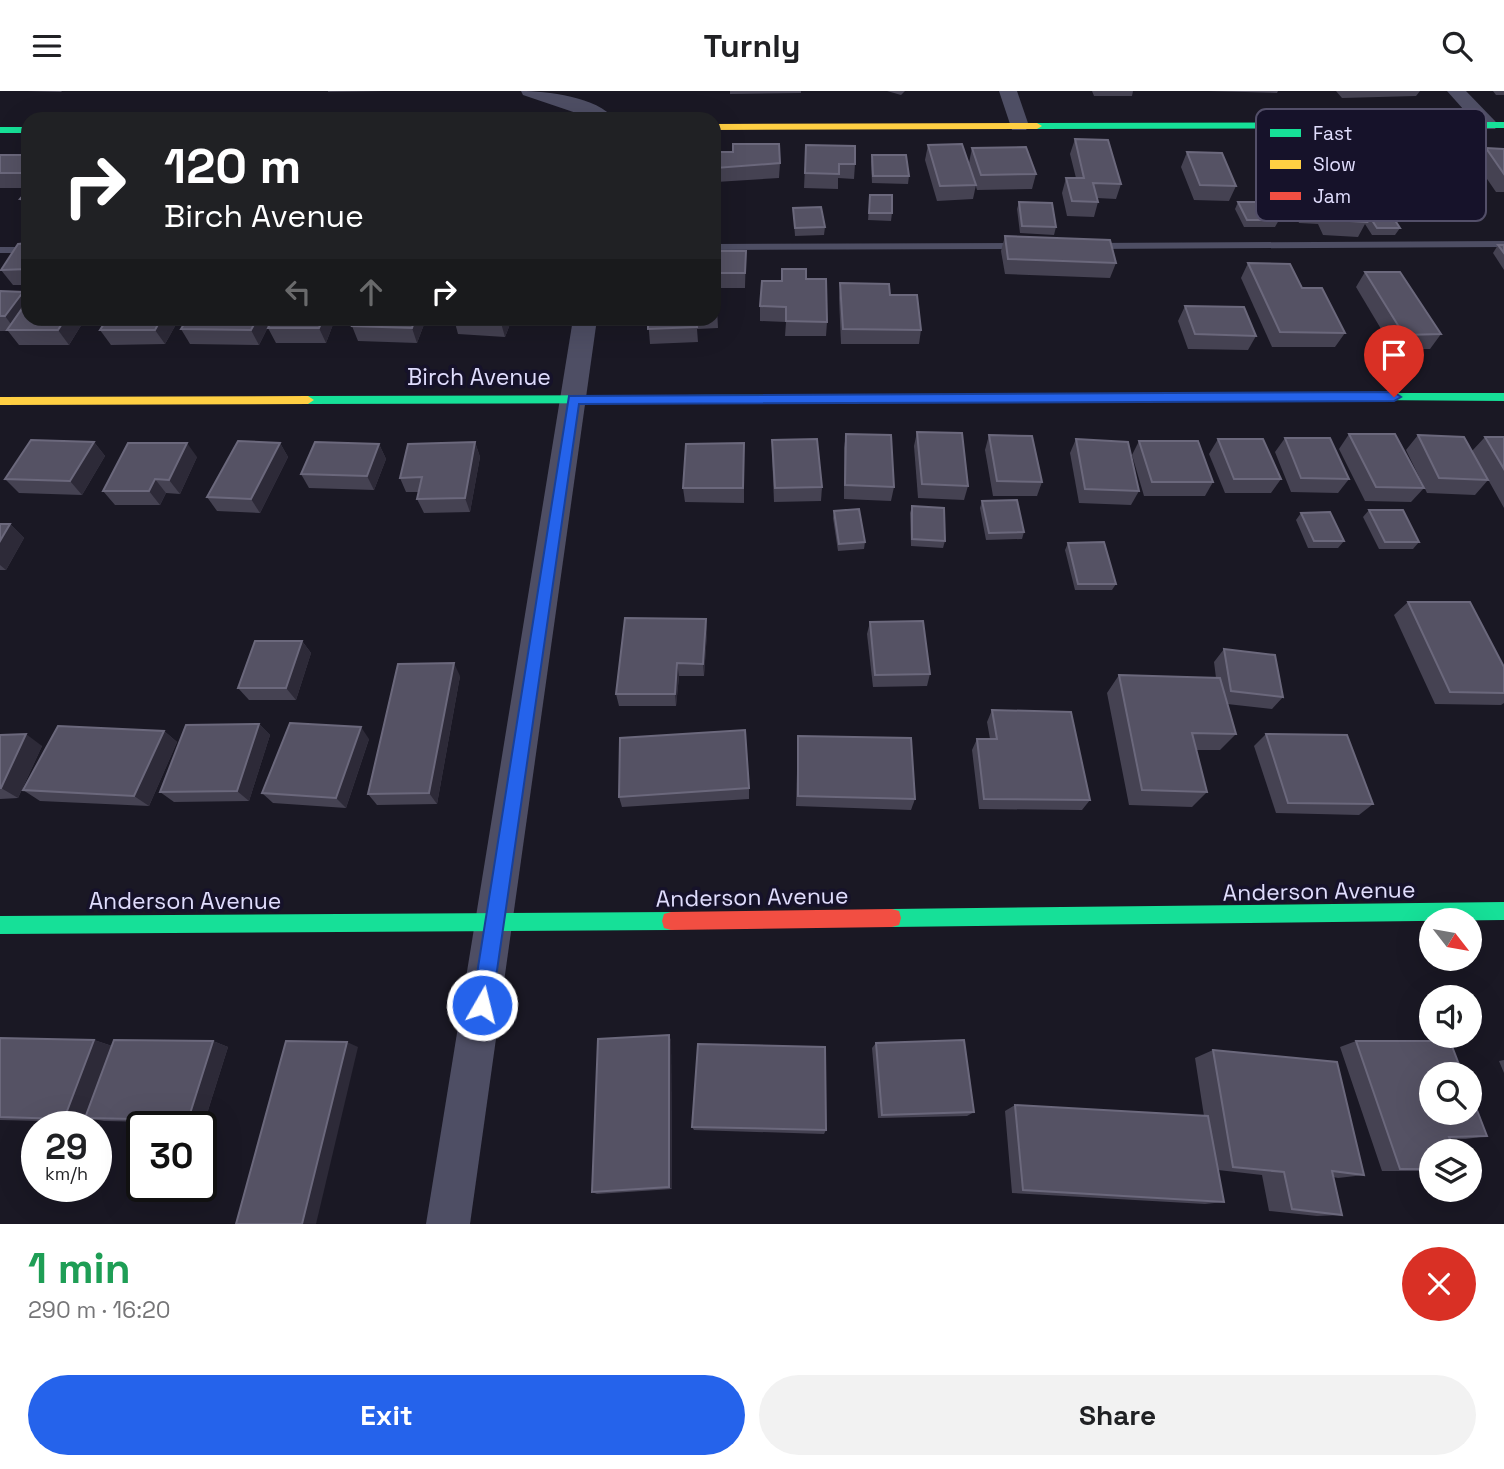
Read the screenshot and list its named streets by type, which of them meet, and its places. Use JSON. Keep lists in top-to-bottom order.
{
  "streets": {
    "street": ["Birch Avenue", "Anderson Avenue"]
  },
  "legend": ["Fast", "Slow", "Jam"],
  "north": "bottom right",
  "page": {
    "header": "Turnly",
    "turn": ["120 m", "Birch Avenue"],
    "speed": "29 km/h",
    "limit": "30",
    "heading": ["1 min", "290 m · 16:20"],
    "buttons": ["Exit", "Share"]
  }
}
